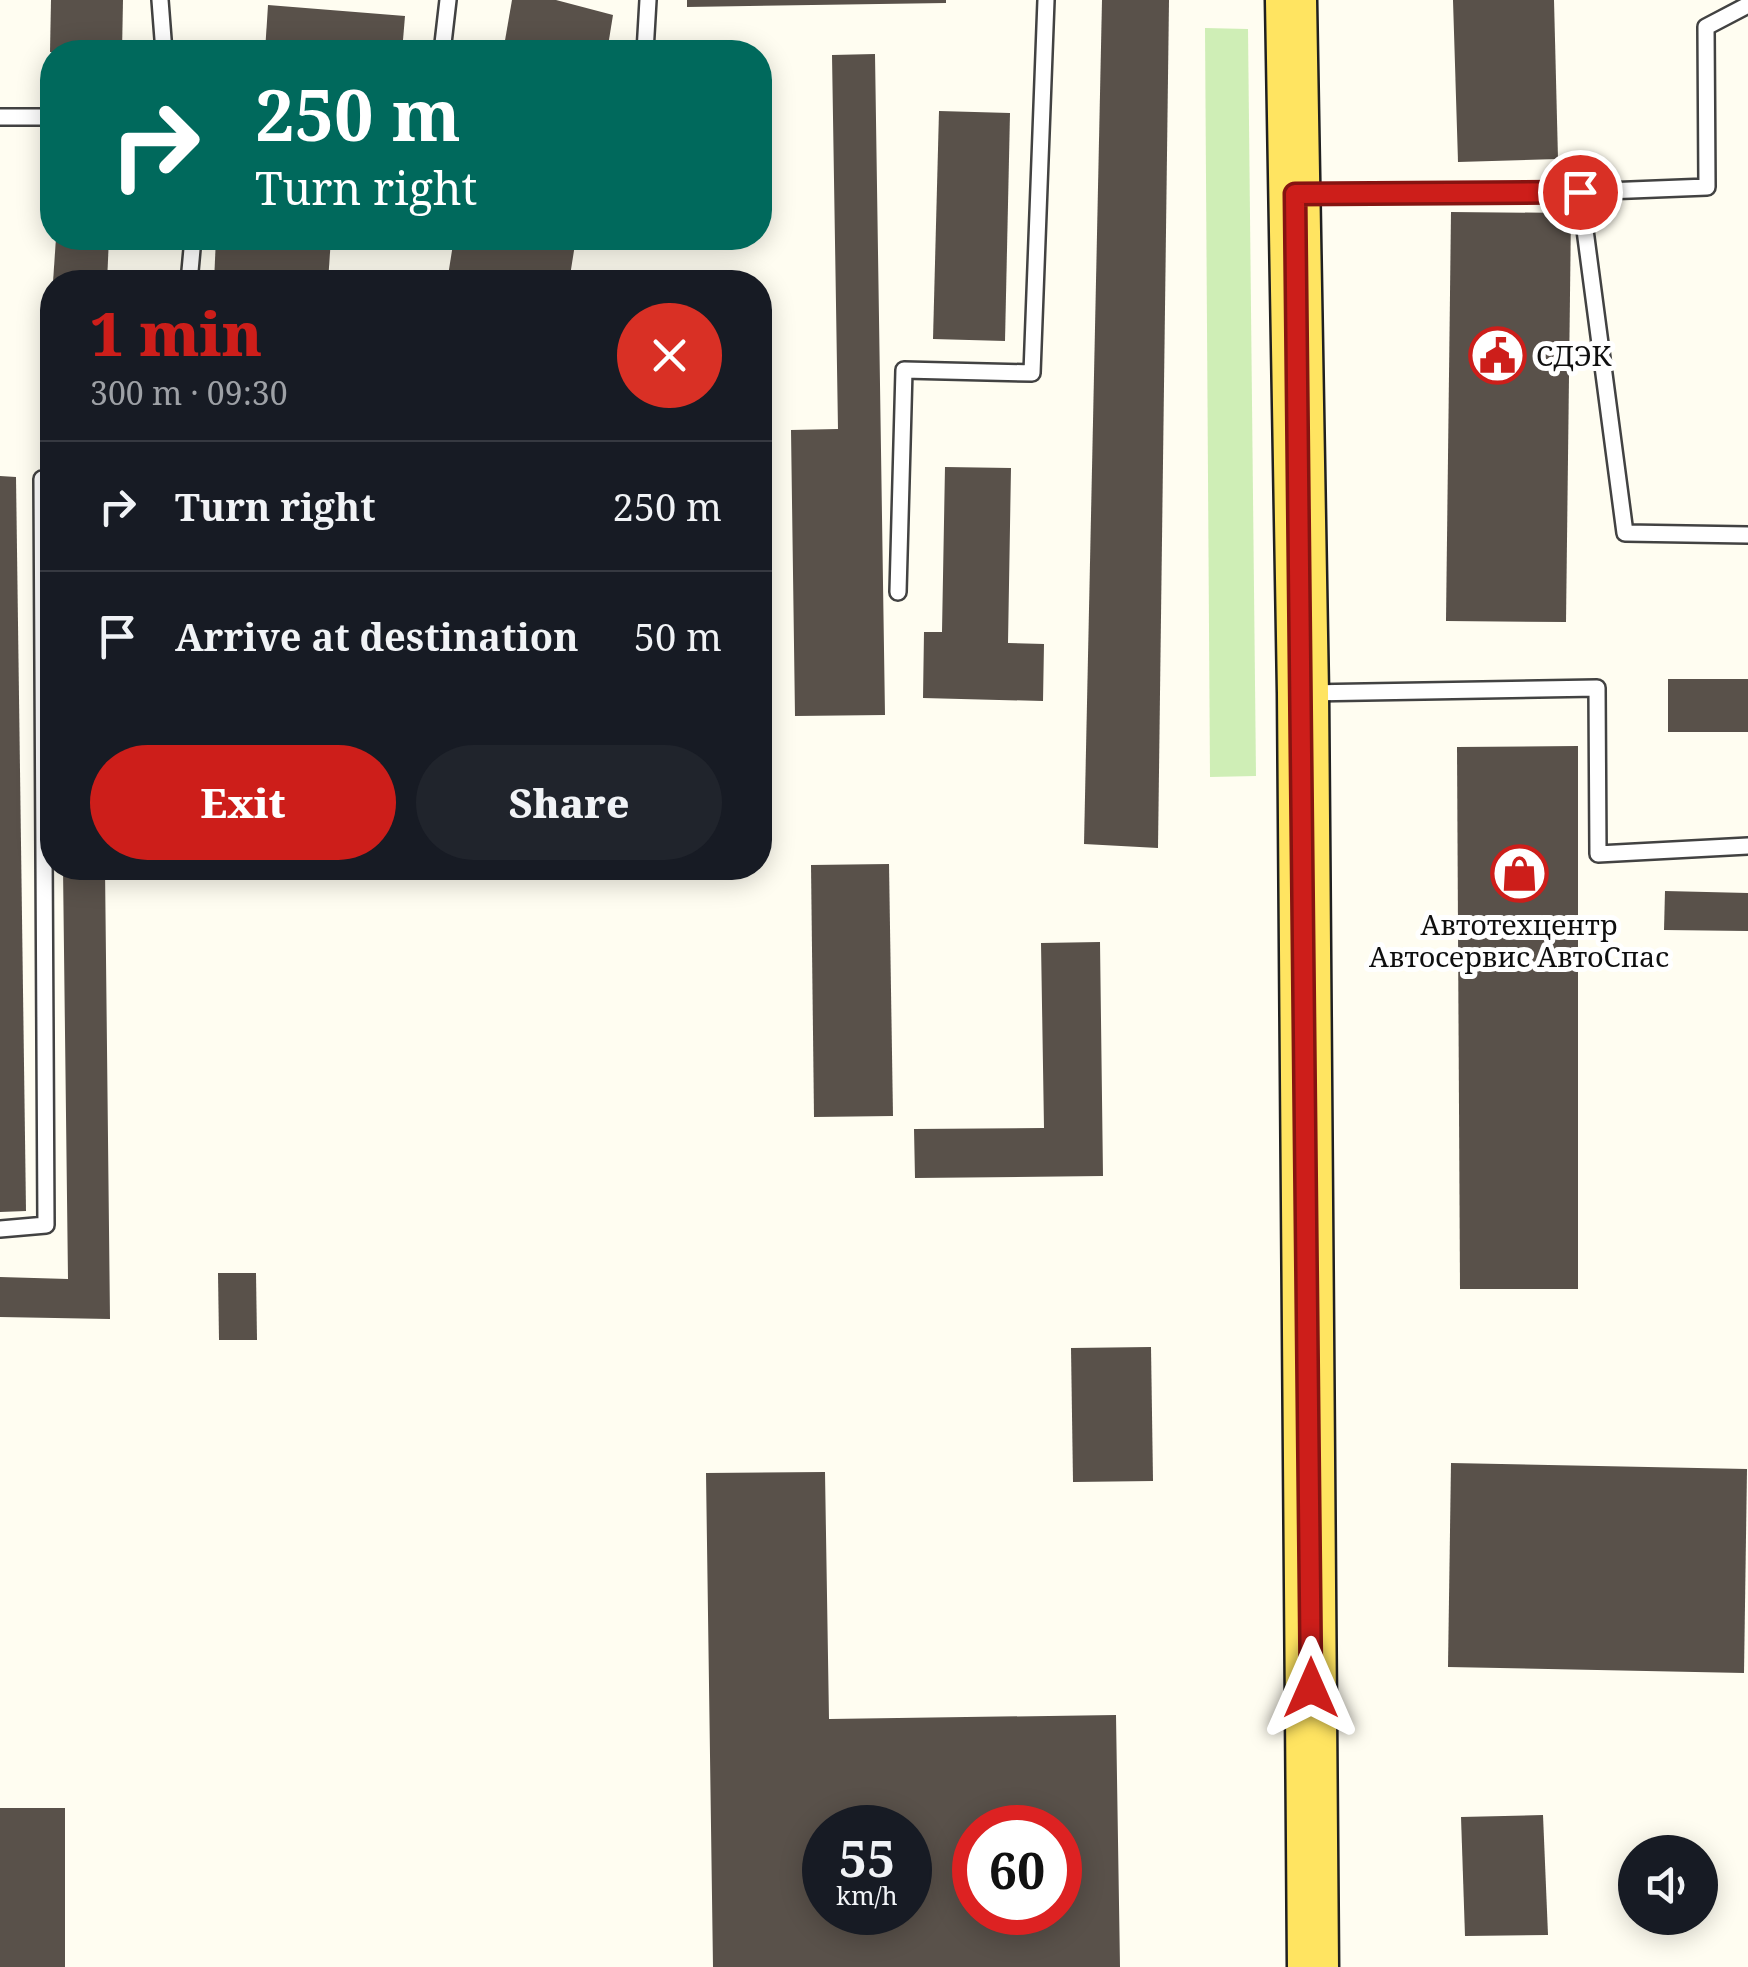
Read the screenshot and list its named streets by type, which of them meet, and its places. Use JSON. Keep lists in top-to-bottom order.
{
  "places": {
    "public building": ["СДЭК"],
    "shop": ["Автотехцентр Автосервис АвтоСпас"]
  },
  "page": {
    "turn": ["250 m", "Turn right"],
    "heading": ["1 min", "300 m · 09:30"],
    "list": [
      {
        "name": "Turn right",
        "value": "250 m"
      },
      {
        "name": "Arrive at destination",
        "value": "50 m"
      }
    ],
    "buttons": ["Exit", "Share"],
    "speed": "55 km/h",
    "limit": "60"
  }
}
